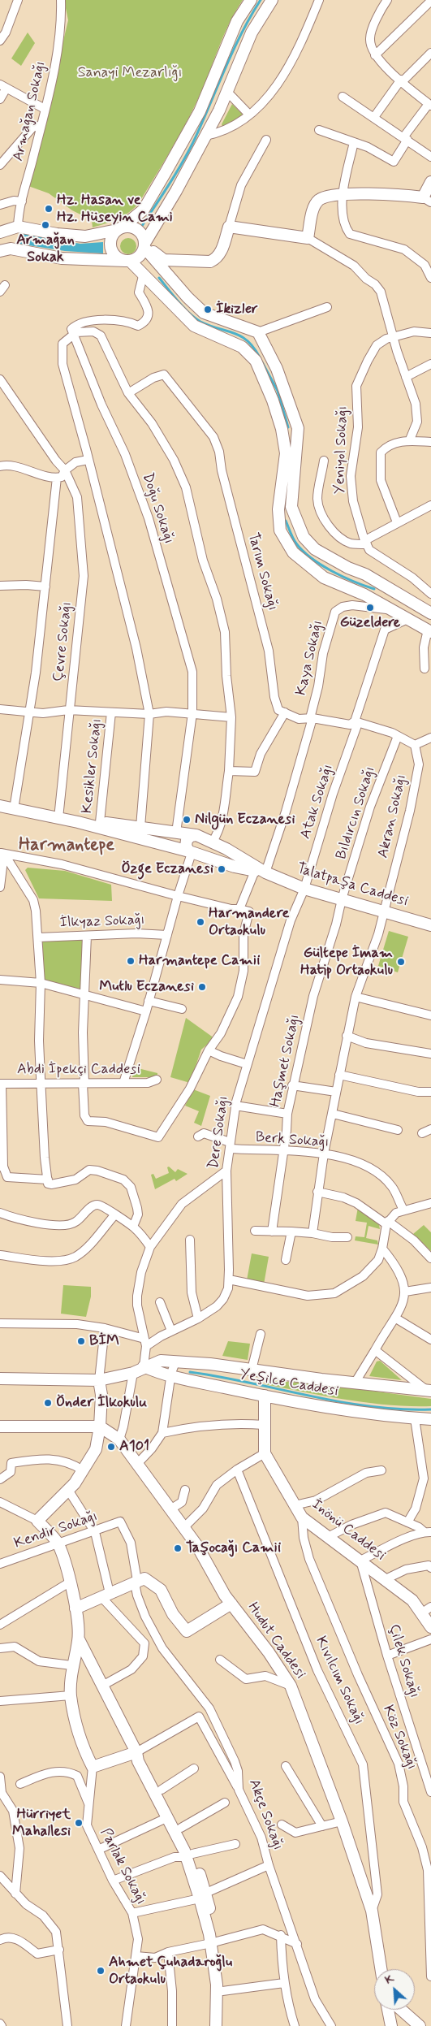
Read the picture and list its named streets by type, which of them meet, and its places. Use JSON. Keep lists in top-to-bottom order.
{
  "streets": {
    "main road": [
      "Talatpaşa Caddesi",
      "Yeşilce Caddesi",
      "İnönü Caddesi",
      "Hudut Caddesi"
    ],
    "street": [
      "Armağan Sokağı",
      "Yeniyol Sokağı",
      "Doğu Sokağı",
      "Tarım Sokağı",
      "Çevre Sokağı",
      "Kaya Sokağı",
      "Kesikler Sokağı",
      "Atak Sokağı",
      "Bıldırcın Sokağı",
      "Akran Sokağı",
      "İlkyaz Sokağı",
      "Haşmet Sokağı",
      "Abdi İpekçi Caddesi",
      "Dere Sokağı",
      "Berk Sokağı",
      "Kendir Sokağı",
      "Çilek Sokağı",
      "Kıvılcım Sokağı",
      "Köz Sokağı",
      "Akçe Sokağı",
      "Parlak Sokağı"
    ]
  },
  "crossings": [
    ["Kaya Sokağı", "Talatpaşa Caddesi"],
    ["Atak Sokağı", "Talatpaşa Caddesi"],
    ["Atak Sokağı", "Dere Sokağı"],
    ["Bıldırcın Sokağı", "Talatpaşa Caddesi"],
    ["Bıldırcın Sokağı", "Haşmet Sokağı"],
    ["Akran Sokağı", "Talatpaşa Caddesi"],
    ["Akran Sokağı", "Berk Sokağı"],
    ["Talatpaşa Caddesi", "Haşmet Sokağı"],
    ["Talatpaşa Caddesi", "Dere Sokağı"],
    ["Haşmet Sokağı", "Berk Sokağı"],
    ["Dere Sokağı", "Berk Sokağı"],
    ["Yeşilce Caddesi", "İnönü Caddesi"],
    ["Kendir Sokağı", "Akçe Sokağı"],
    ["İnönü Caddesi", "Çilek Sokağı"],
    ["İnönü Caddesi", "Köz Sokağı"],
    ["Hudut Caddesi", "Kıvılcım Sokağı"]
  ],
  "districts": ["Harmantepe"],
  "parks": ["Sanayi Mezarlığı"],
  "places": [
    "Hz. Hasan ve Hz. Hüseyin Cami",
    "Armağan Sokak",
    "İkizler",
    "Güzeldere",
    "Nilgün Eczanesi",
    "Özge Eczanesi",
    "Harmandere Ortaokulu",
    "Harmantepe Camii",
    "Gültepe İmam Hatip Ortaokulu",
    "Mutlu Eczanesi",
    "BİM",
    "Önder İlkokulu",
    "A101",
    "Taşocağı Camii",
    "Hürriyet Mahallesi",
    "Ahmet Çuhadaroğlu Ortaokulu"
  ],
  "north": "top left"
}
